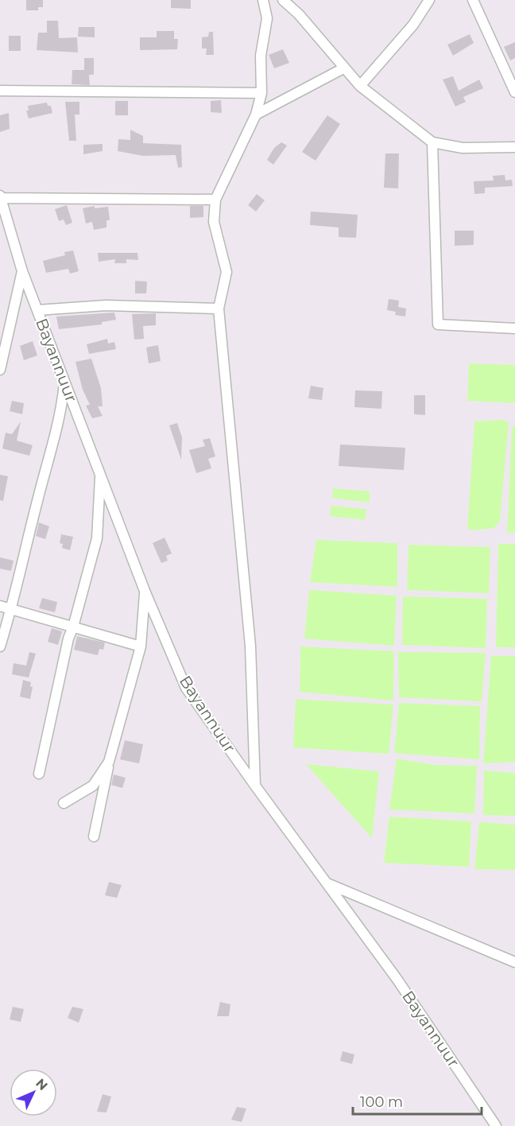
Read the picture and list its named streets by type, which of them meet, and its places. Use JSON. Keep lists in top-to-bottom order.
{
  "streets": {
    "street": ["Bayannuur"]
  },
  "scale_bar": "100 m",
  "north": "top right"
}
